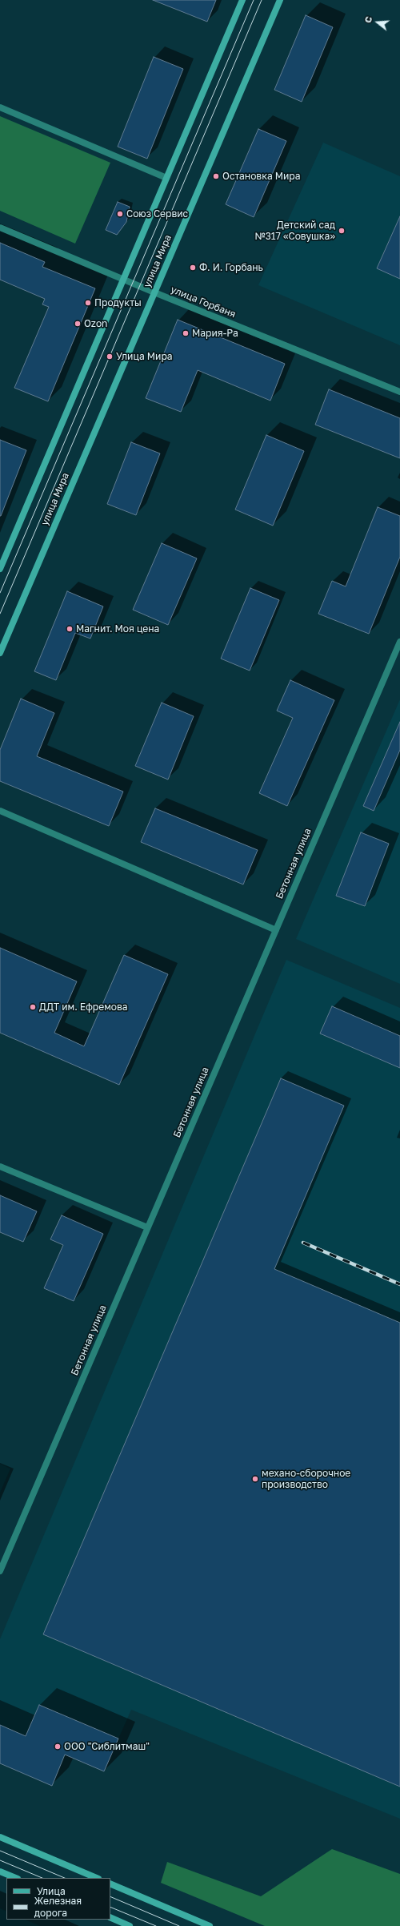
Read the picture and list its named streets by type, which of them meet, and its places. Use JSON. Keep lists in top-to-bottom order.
{
  "streets": {
    "street": ["улица Мира", "улица Горбаня", "Бетонная улица"]
  },
  "crossings": [
    ["улица Мира", "улица Горбаня"]
  ],
  "places": [
    "Остановка Мира",
    "Союз Сервис",
    "Детский сад №317 «Совушка»",
    "Ф. И. Горбань",
    "Продукты",
    "Ozon",
    "Мария-Ра",
    "Улица Мира",
    "Магнит. Моя цена",
    "ДДТ им. Ефремова",
    "механо-сборочное производство",
    "ООО \"Сиблитмаш\""
  ],
  "legend": ["Улица", "Железная дорога"],
  "north": "left"
}
